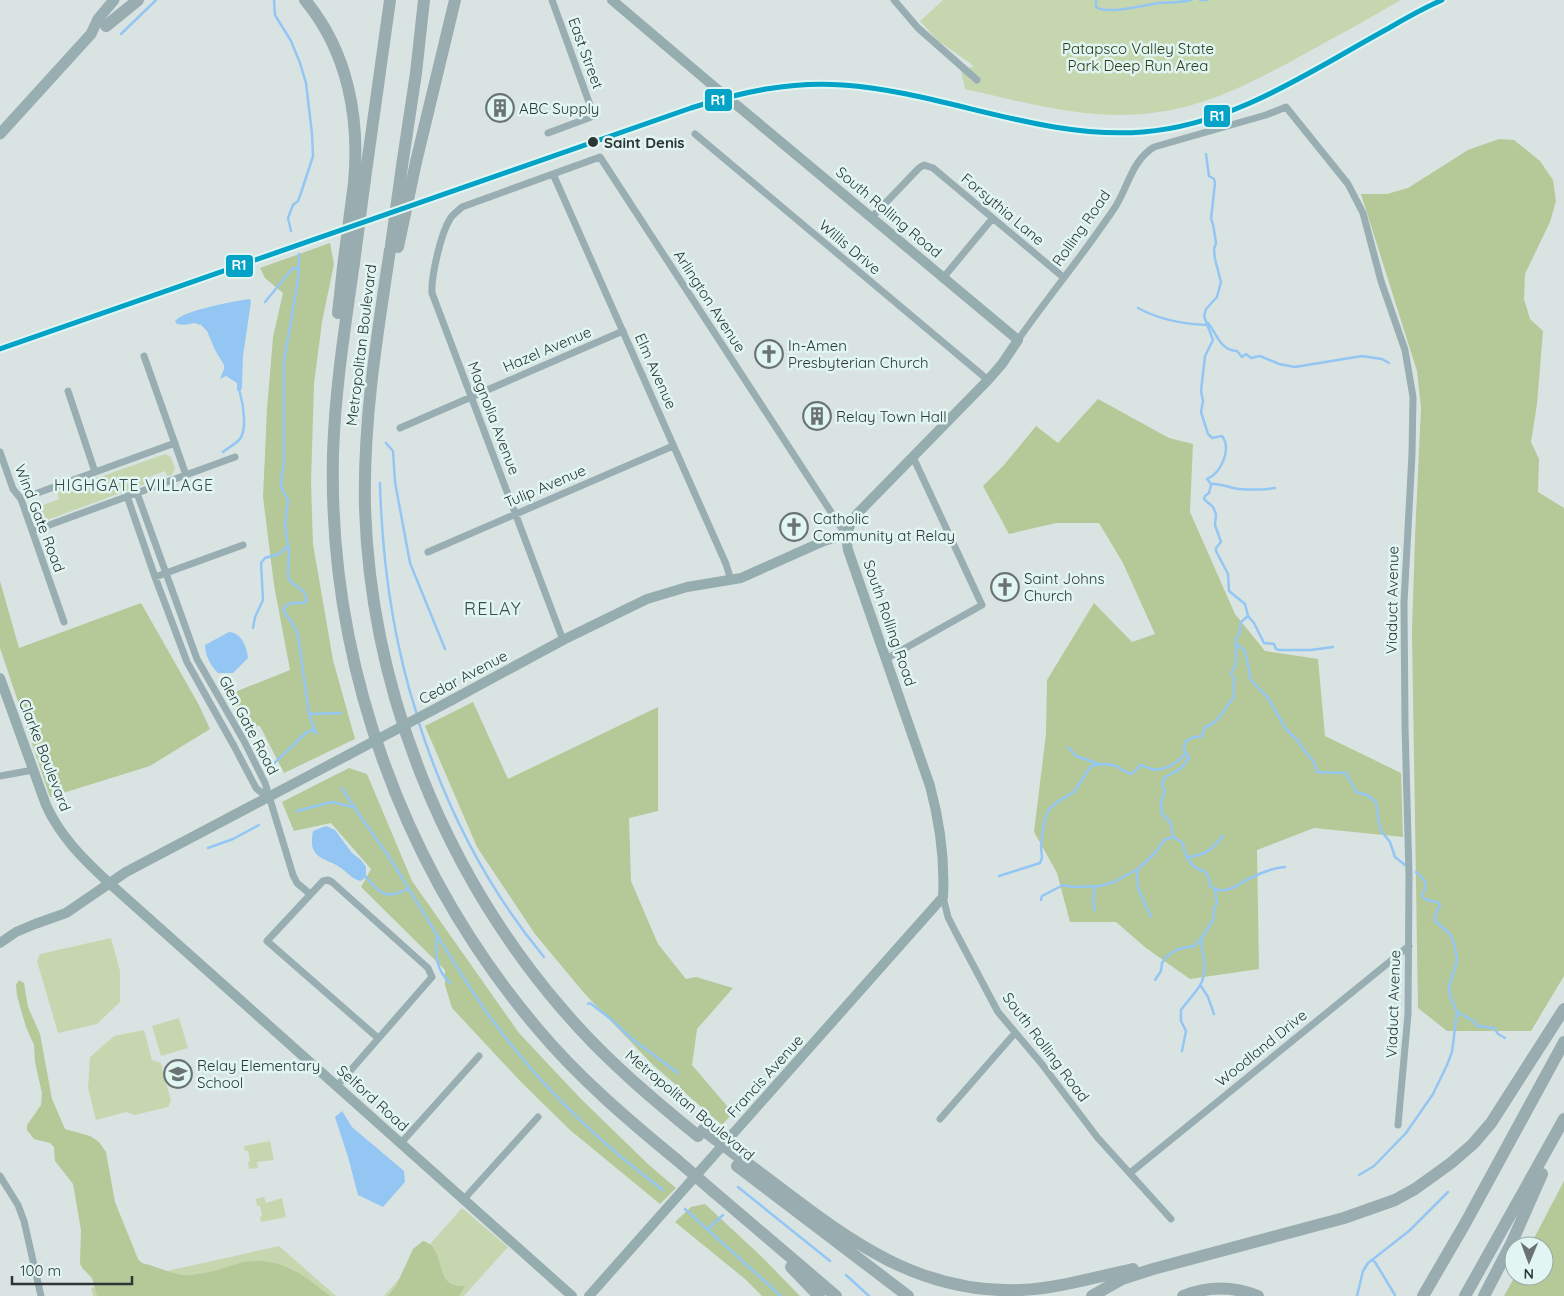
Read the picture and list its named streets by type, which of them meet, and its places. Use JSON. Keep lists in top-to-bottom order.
{
  "streets": {
    "highway": ["Metropolitan Boulevard"],
    "street": [
      "East Street",
      "Forsythia Lane",
      "South Rolling Road",
      "Rolling Road",
      "Willis Drive",
      "Arlington Avenue",
      "Hazel Avenue",
      "Elm Avenue",
      "Magnolia Avenue",
      "Tulip Avenue",
      "Wind Gate Road",
      "Viaduct Avenue",
      "Cedar Avenue",
      "Glen Gate Road",
      "Clarke Boulevard",
      "Woodland Drive",
      "Francis Avenue",
      "Selford Road"
    ]
  },
  "crossings": [
    ["Forsythia Lane", "South Rolling Road"],
    ["Forsythia Lane", "Rolling Road"],
    ["South Rolling Road", "Rolling Road"],
    ["South Rolling Road", "Arlington Avenue"],
    ["South Rolling Road", "Cedar Avenue"],
    ["South Rolling Road", "Woodland Drive"],
    ["South Rolling Road", "Francis Avenue"],
    ["Rolling Road", "Viaduct Avenue"],
    ["Arlington Avenue", "Elm Avenue"],
    ["Arlington Avenue", "Magnolia Avenue"],
    ["Arlington Avenue", "Cedar Avenue"],
    ["Hazel Avenue", "Elm Avenue"],
    ["Hazel Avenue", "Magnolia Avenue"],
    ["Elm Avenue", "Magnolia Avenue"],
    ["Elm Avenue", "Tulip Avenue"],
    ["Elm Avenue", "Cedar Avenue"],
    ["Magnolia Avenue", "Tulip Avenue"],
    ["Magnolia Avenue", "Cedar Avenue"],
    ["Viaduct Avenue", "Woodland Drive"],
    ["Cedar Avenue", "Glen Gate Road"],
    ["Cedar Avenue", "Clarke Boulevard"],
    ["Cedar Avenue", "Selford Road"],
    ["Clarke Boulevard", "Selford Road"]
  ],
  "districts": ["HIGHGATE VILLAGE", "RELAY"],
  "parks": ["Patapsco Valley State Park Deep Run Area"],
  "places": {
    "building": ["ABC Supply", "Relay Town Hall"],
    "other": ["Saint Denis"],
    "church": ["In-Amen Presbyterian Church", "Catholic Community at Relay", "Saint Johns Church"],
    "school or university": ["Relay Elementary School"]
  },
  "lines": ["transit line R1"],
  "scale_bar": "100 m",
  "north": "bottom"
}
